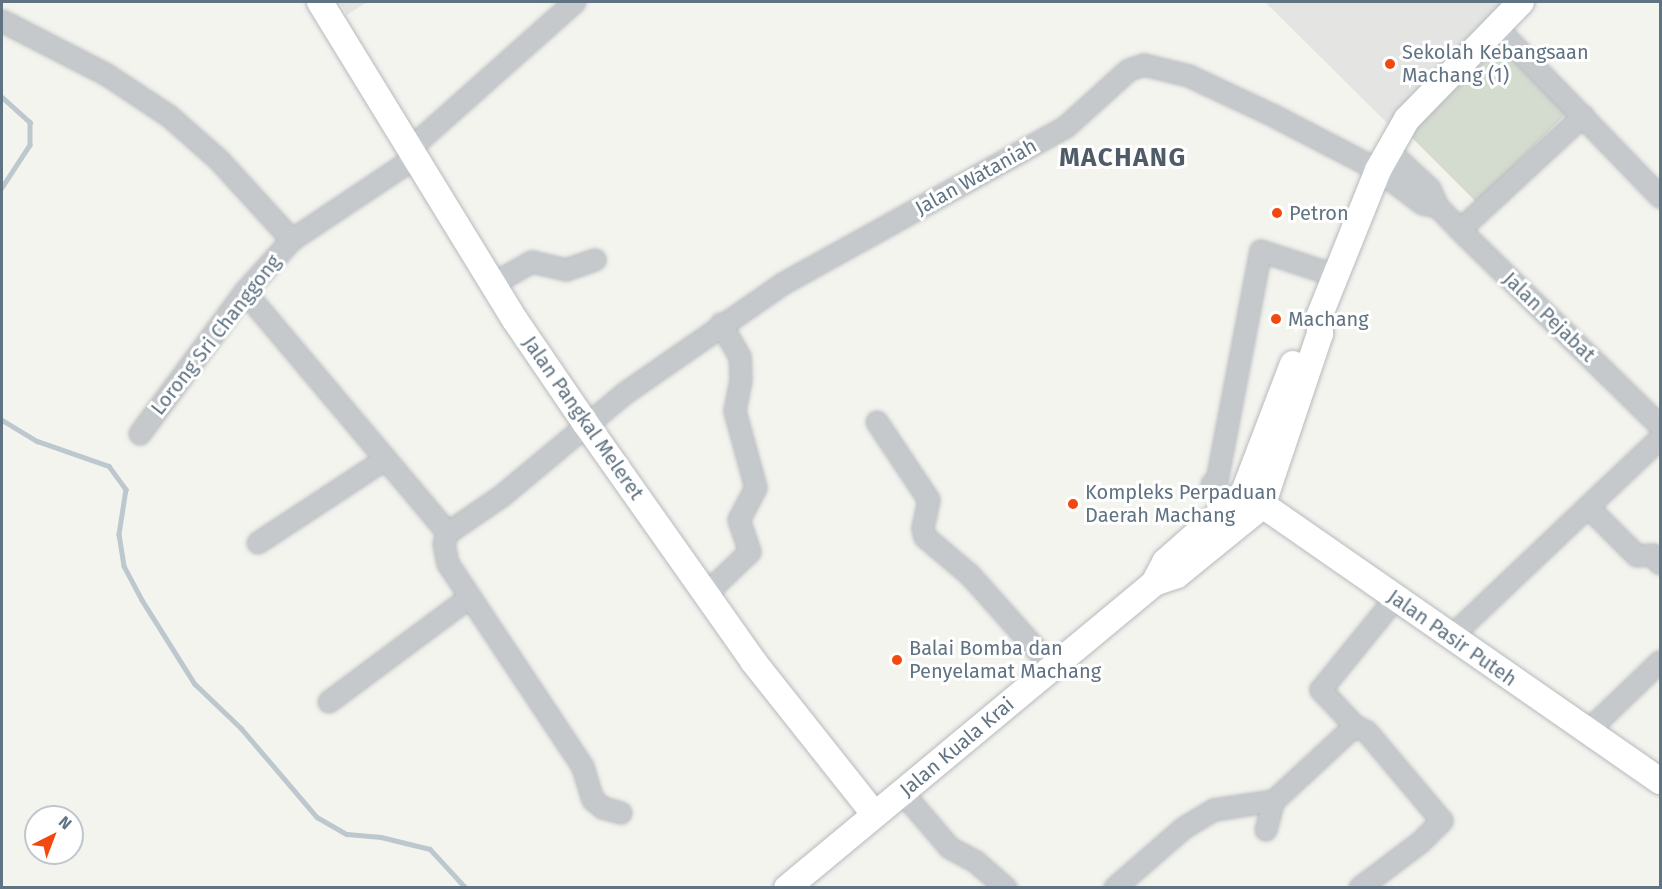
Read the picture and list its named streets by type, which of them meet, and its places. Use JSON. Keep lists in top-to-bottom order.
{
  "streets": {
    "main road": ["Jalan Pangkal Meleret", "Jalan Pasir Puteh", "Jalan Kuala Krai"],
    "street": ["Jalan Wataniah", "Jalan Pejabat", "Lorong Sri Changgong"]
  },
  "crossings": [
    ["Jalan Wataniah", "Jalan Pejabat"],
    ["Jalan Wataniah", "Jalan Pangkal Meleret"],
    ["Lorong Sri Changgong", "Jalan Pangkal Meleret"],
    ["Jalan Pangkal Meleret", "Jalan Kuala Krai"],
    ["Jalan Pasir Puteh", "Jalan Kuala Krai"]
  ],
  "districts": ["MACHANG"],
  "places": [
    "Sekolah Kebangsaan Machang (1)",
    "Petron",
    "Machang",
    "Kompleks Perpaduan Daerah Machang",
    "Balai Bomba dan Penyelamat Machang"
  ],
  "north": "top right"
}
